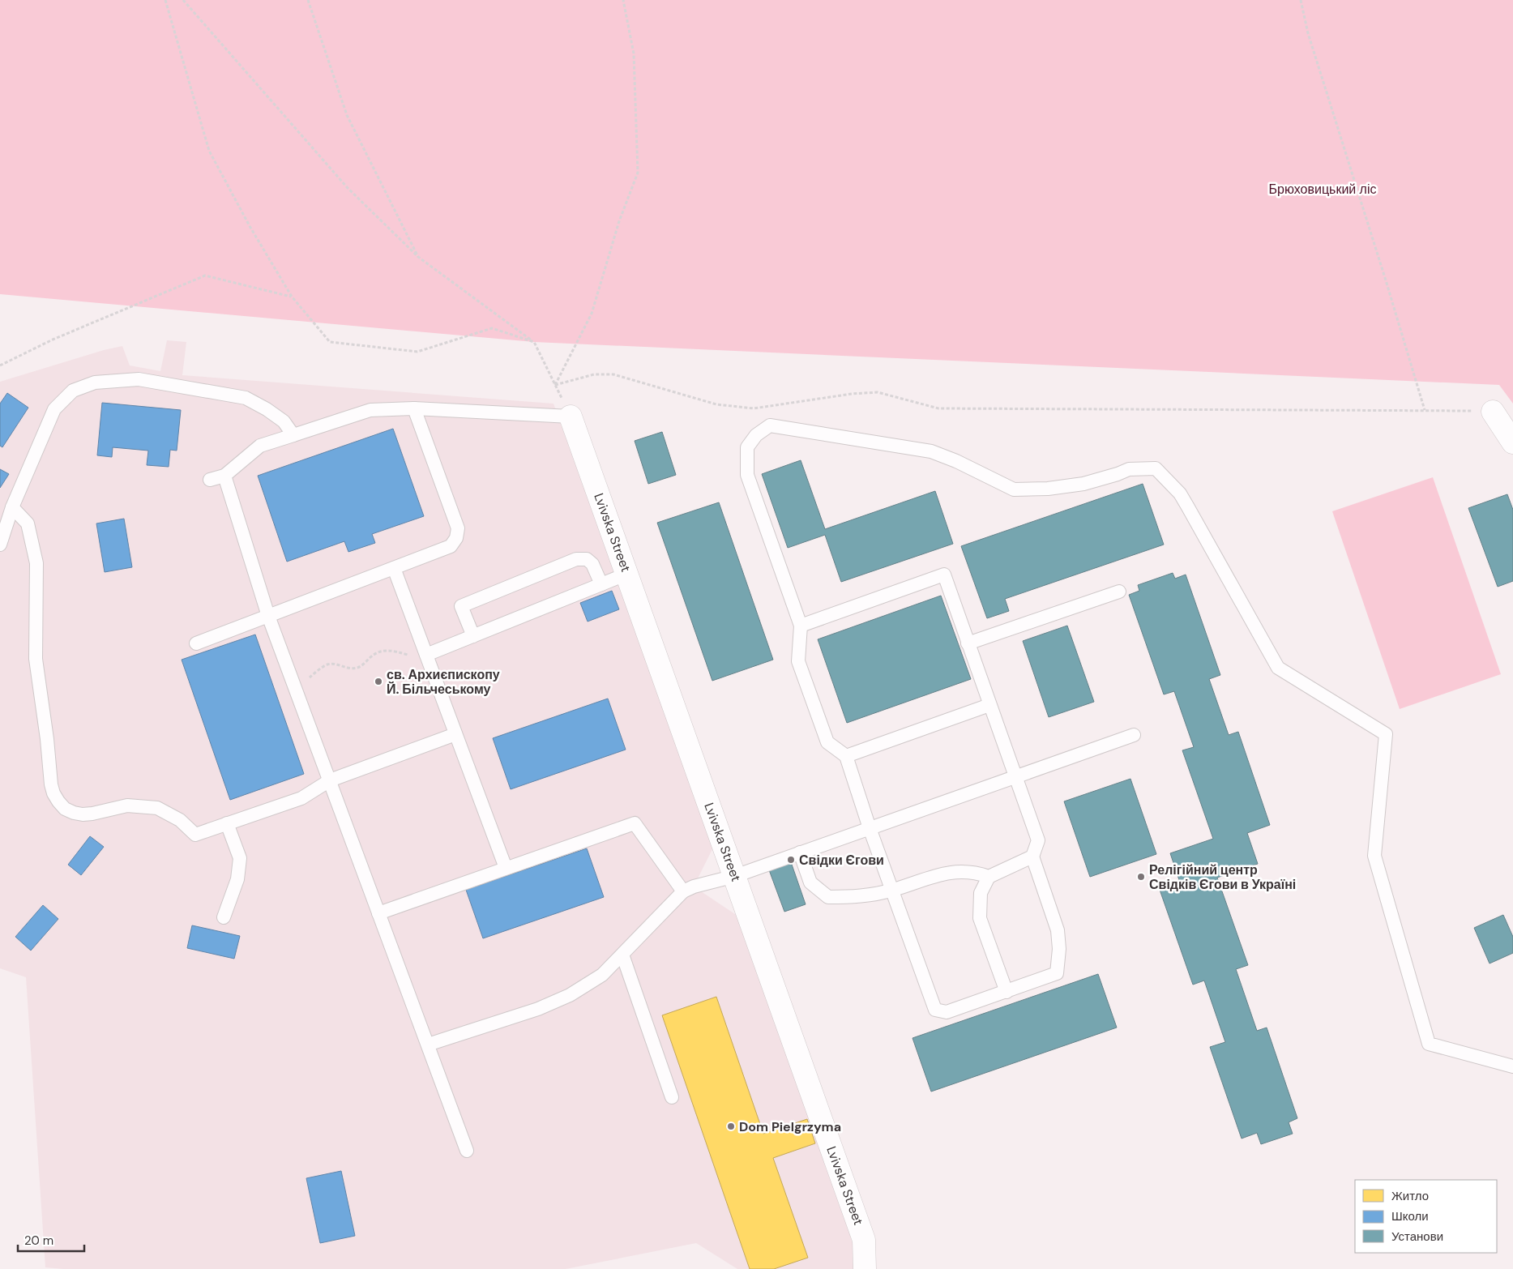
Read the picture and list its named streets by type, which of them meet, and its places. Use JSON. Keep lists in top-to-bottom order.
{
  "streets": {
    "street": ["Lvivska Street"]
  },
  "parks": ["Брюховицький ліс"],
  "places": [
    "св. Архиєпископу Й. Більчеському",
    "Свідки Єгови",
    "Релігійний центр Свідків Єгови в Україні",
    "Dom Pielgrzyma"
  ],
  "legend": ["Житло", "Школи", "Установи"],
  "scale_bar": "20 m"
}
